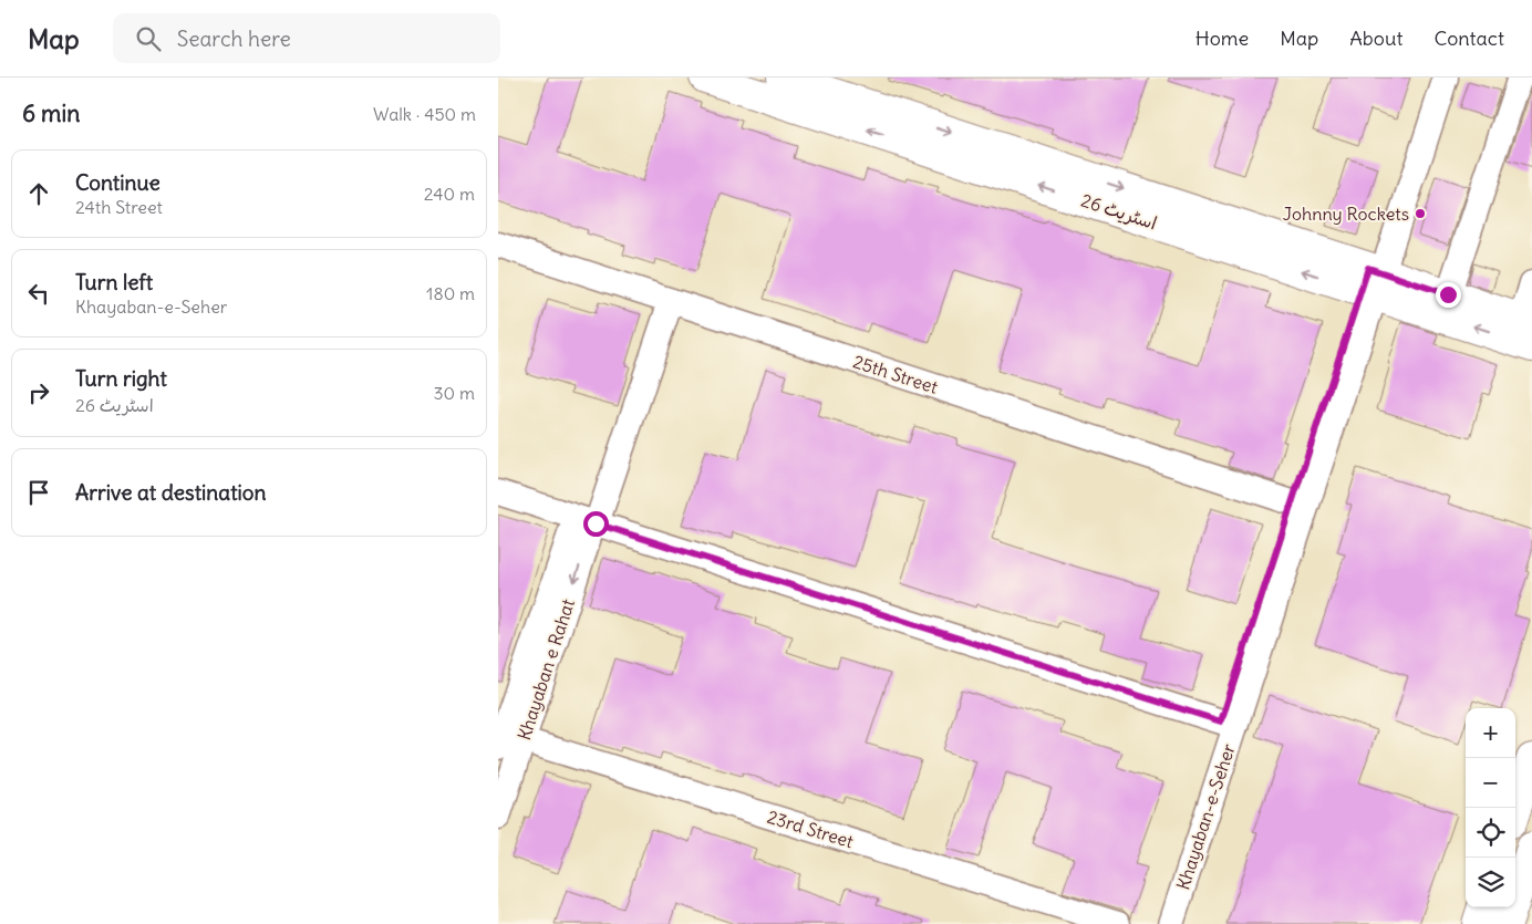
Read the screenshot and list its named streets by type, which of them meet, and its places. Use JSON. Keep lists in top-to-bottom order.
{
  "streets": {
    "main road": ["اسٹریٹ 26"],
    "street": [
      "25th Street",
      "Khayaban e Rahat",
      "Khayaban-e-Seher",
      "23rd Street"
    ]
  },
  "crossings": [
    ["اسٹریٹ 26", "Khayaban-e-Seher"],
    ["25th Street", "Khayaban e Rahat"],
    ["25th Street", "Khayaban-e-Seher"],
    ["Khayaban e Rahat", "23rd Street"]
  ],
  "places": ["Johnny Rockets"],
  "page": {
    "header": "Map",
    "search": "Search here",
    "nav": [
      "Home",
      "Map",
      "About",
      "Contact"
    ],
    "heading": ["6 min", "Walk · 450 m"],
    "list": [
      ["Continue", "24th Street", "240 m"],
      ["Turn left", "Khayaban-e-Seher", "180 m"],
      ["Turn right", "اسٹریٹ 26", "30 m"],
      "Arrive at destination"
    ],
    "map_buttons": ["+", "−"]
  }
}
